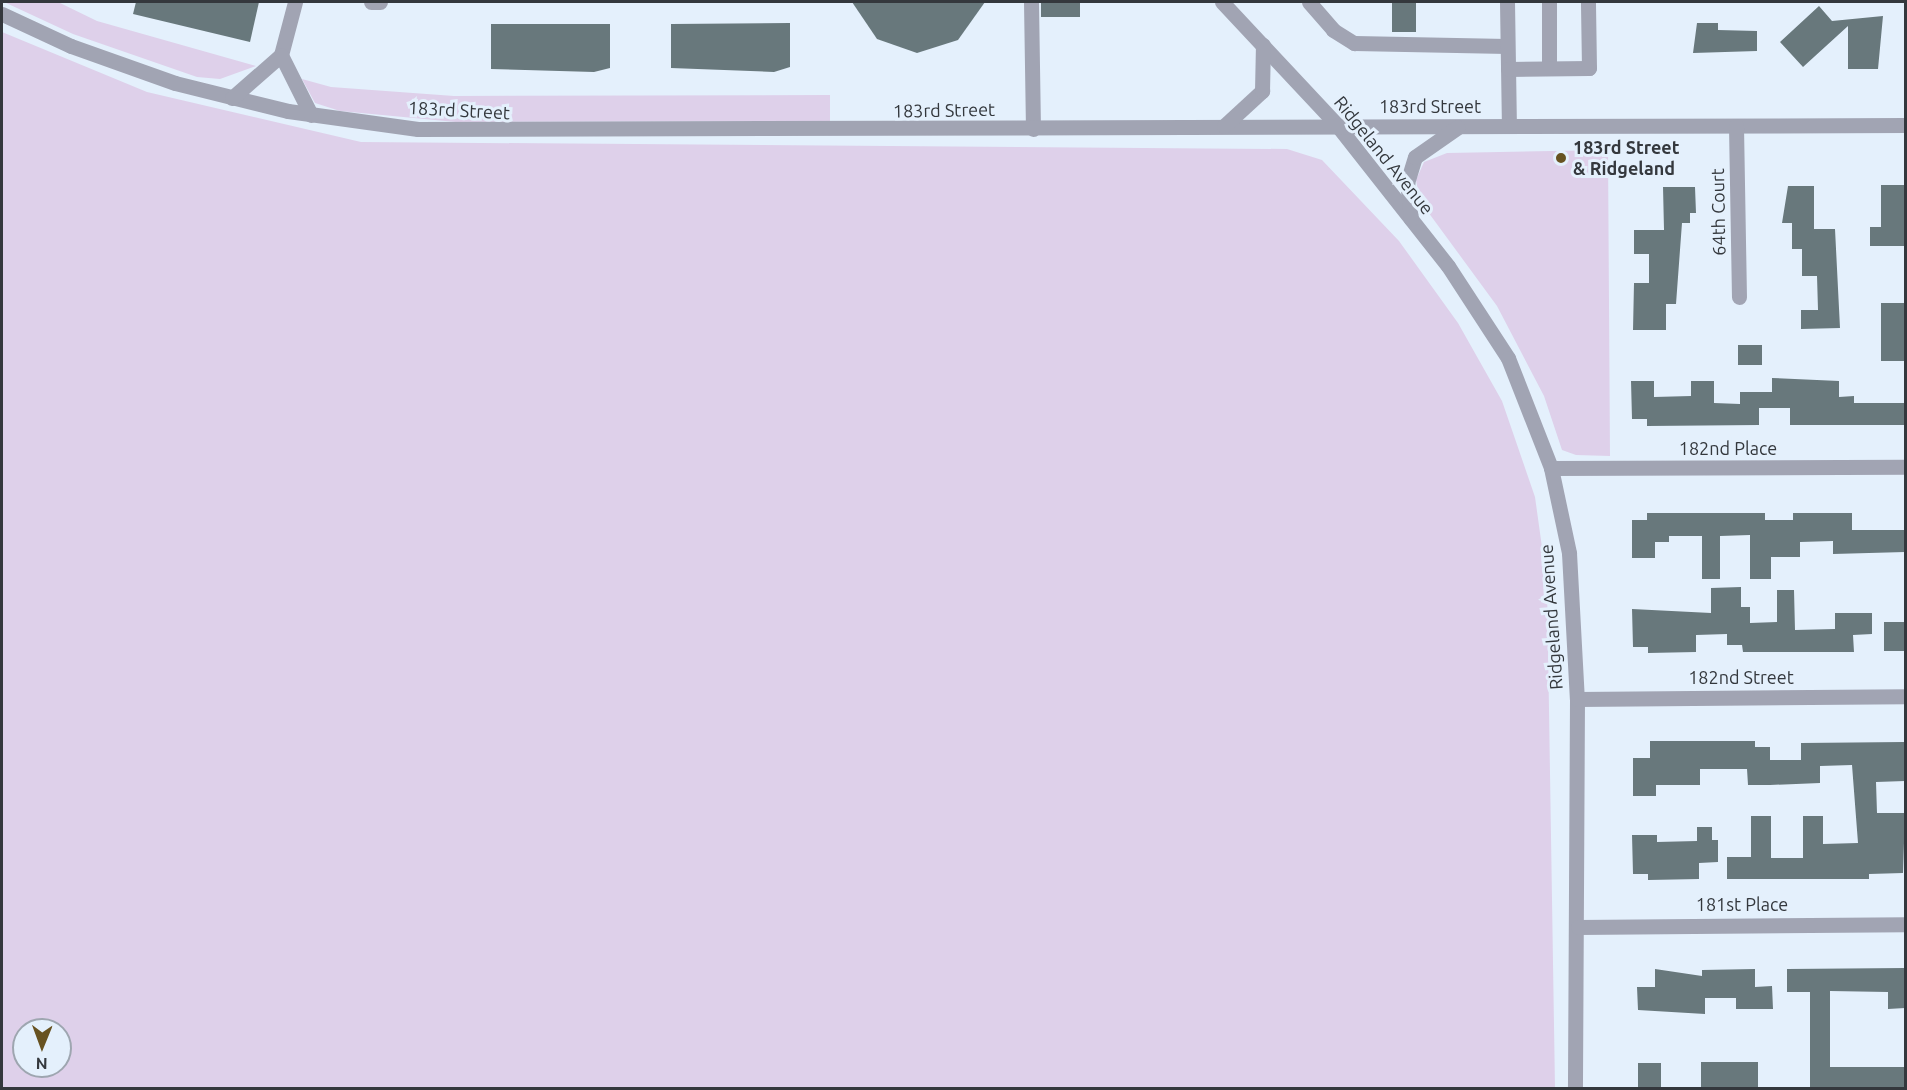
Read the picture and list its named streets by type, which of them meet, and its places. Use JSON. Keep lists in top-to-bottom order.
{
  "streets": {
    "street": [
      "183rd Street",
      "Ridgeland Avenue",
      "64th Court",
      "182nd Place",
      "182nd Street",
      "181st Place"
    ]
  },
  "crossings": [
    ["183rd Street", "Ridgeland Avenue"],
    ["183rd Street", "64th Court"],
    ["Ridgeland Avenue", "182nd Place"],
    ["Ridgeland Avenue", "182nd Street"],
    ["Ridgeland Avenue", "181st Place"]
  ],
  "places": ["183rd Street & Ridgeland"],
  "north": "bottom"
}
